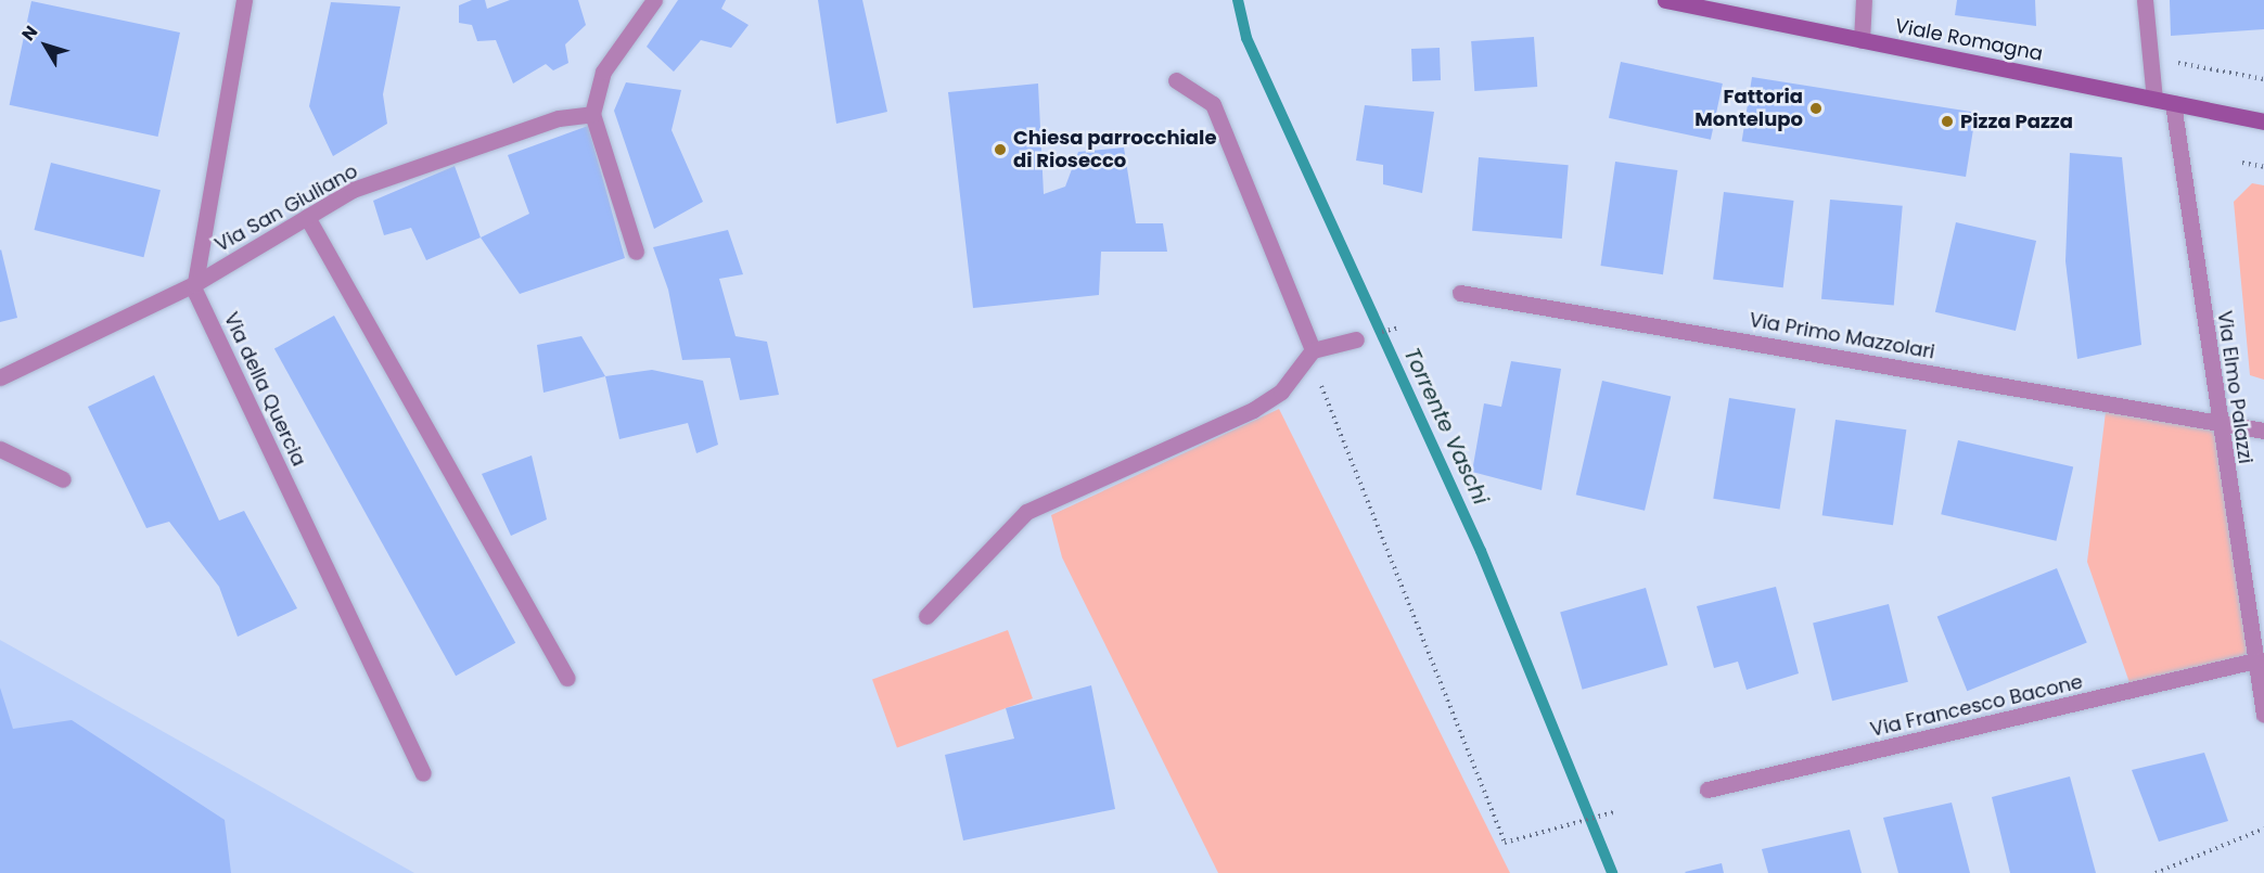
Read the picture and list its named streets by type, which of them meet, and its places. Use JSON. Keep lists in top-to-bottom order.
{
  "streets": {
    "main road": ["Viale Romagna"],
    "street": [
      "Via San Giuliano",
      "Via Primo Mazzolari",
      "Via Elmo Palazzi",
      "Via della Quercia",
      "Via Francesco Bacone"
    ]
  },
  "crossings": [
    ["Viale Romagna", "Via Elmo Palazzi"],
    ["Via San Giuliano", "Via della Quercia"],
    ["Via Primo Mazzolari", "Via Elmo Palazzi"],
    ["Via Elmo Palazzi", "Via Francesco Bacone"]
  ],
  "water": ["Torrente Vaschi"],
  "places": ["Fattoria Montelupo", "Pizza Pazza", "Chiesa parrocchiale di Riosecco"],
  "north": "top left"
}
